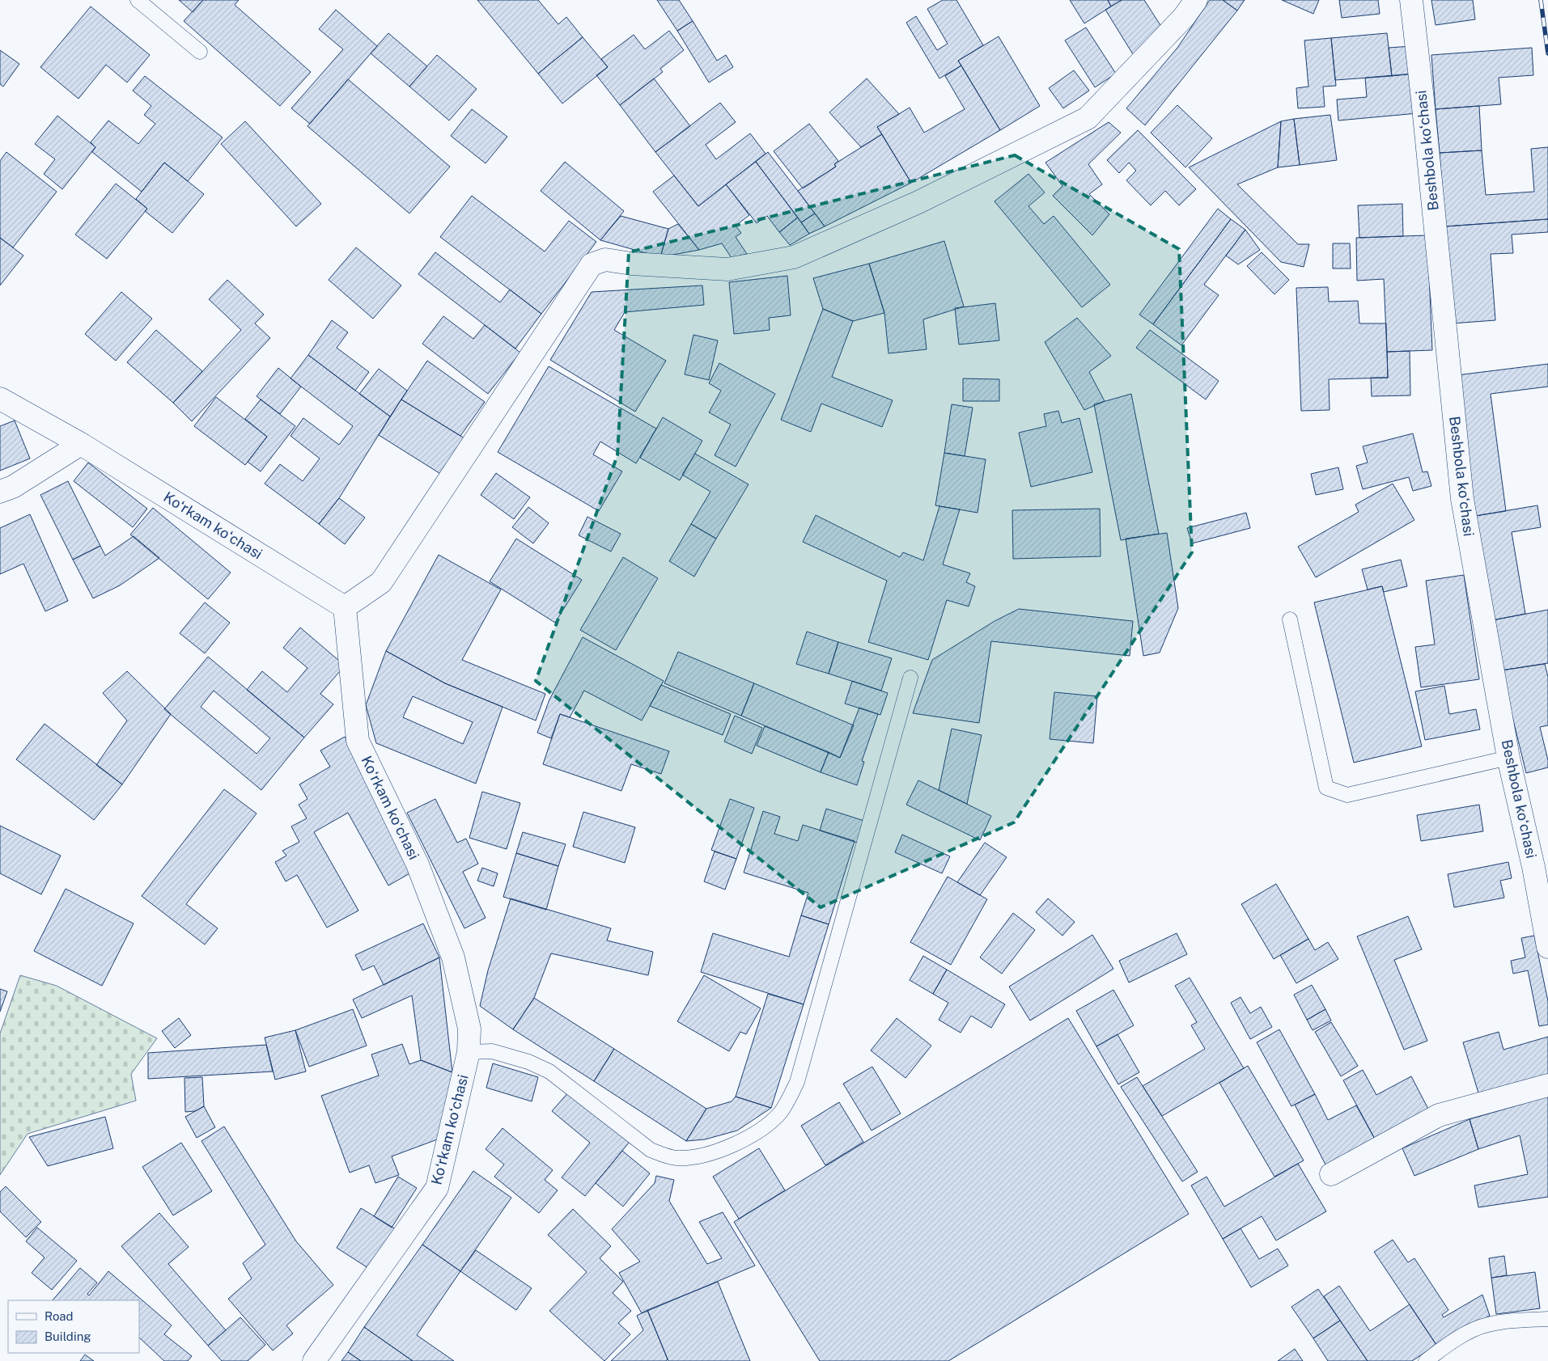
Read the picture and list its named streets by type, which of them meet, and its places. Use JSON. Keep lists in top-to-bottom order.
{
  "streets": {
    "street": ["Beshbola koʻchasi", "Koʻrkam koʻchasi"]
  },
  "legend": ["Road", "Building"]
}
